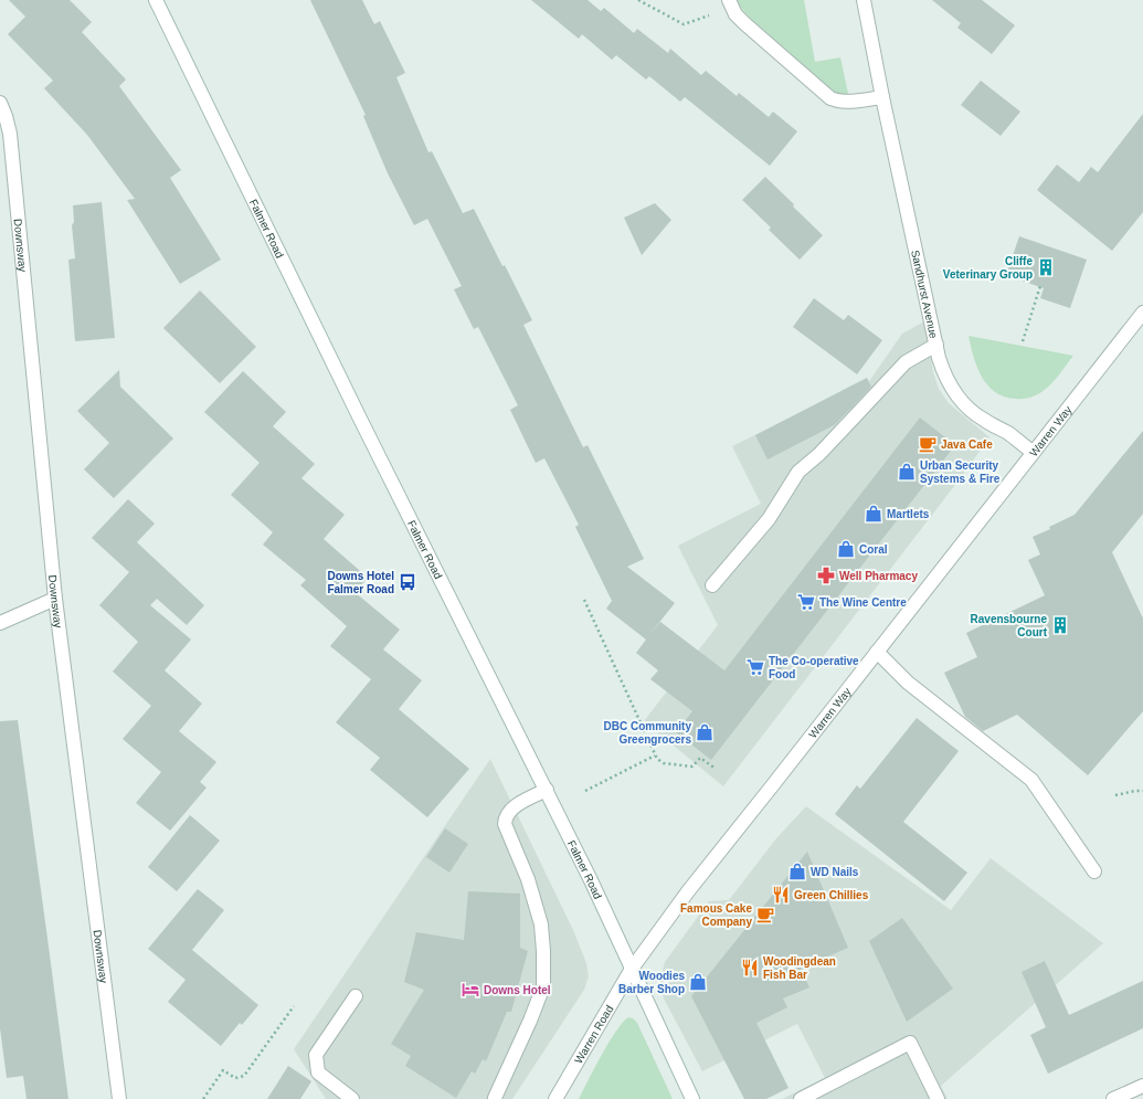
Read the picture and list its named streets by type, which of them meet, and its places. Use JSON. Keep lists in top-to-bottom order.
{
  "streets": {
    "street": [
      "Falmer Road",
      "Downsway",
      "Sandhurst Avenue",
      "Warren Way",
      "Warren Road"
    ]
  },
  "crossings": [
    ["Falmer Road", "Warren Way"],
    ["Falmer Road", "Warren Road"],
    ["Sandhurst Avenue", "Warren Way"],
    ["Warren Way", "Warren Road"]
  ],
  "places": {
    "building": ["Cliffe Veterinary Group", "Ravensbourne Court"],
    "cafe": ["Java Cafe", "Famous Cake Company"],
    "shop": [
      "Urban Security Systems & Fire",
      "Martlets",
      "Coral",
      "DBC Community Greengrocers",
      "WD Nails",
      "Woodies Barber Shop"
    ],
    "pharmacy": ["Well Pharmacy"],
    "bus stop": ["Downs Hotel Falmer Road"],
    "supermarket": ["The Wine Centre", "The Co-operative Food"],
    "restaurant": ["Green Chillies", "Woodingdean Fish Bar"],
    "hotel": ["Downs Hotel"]
  }
}
